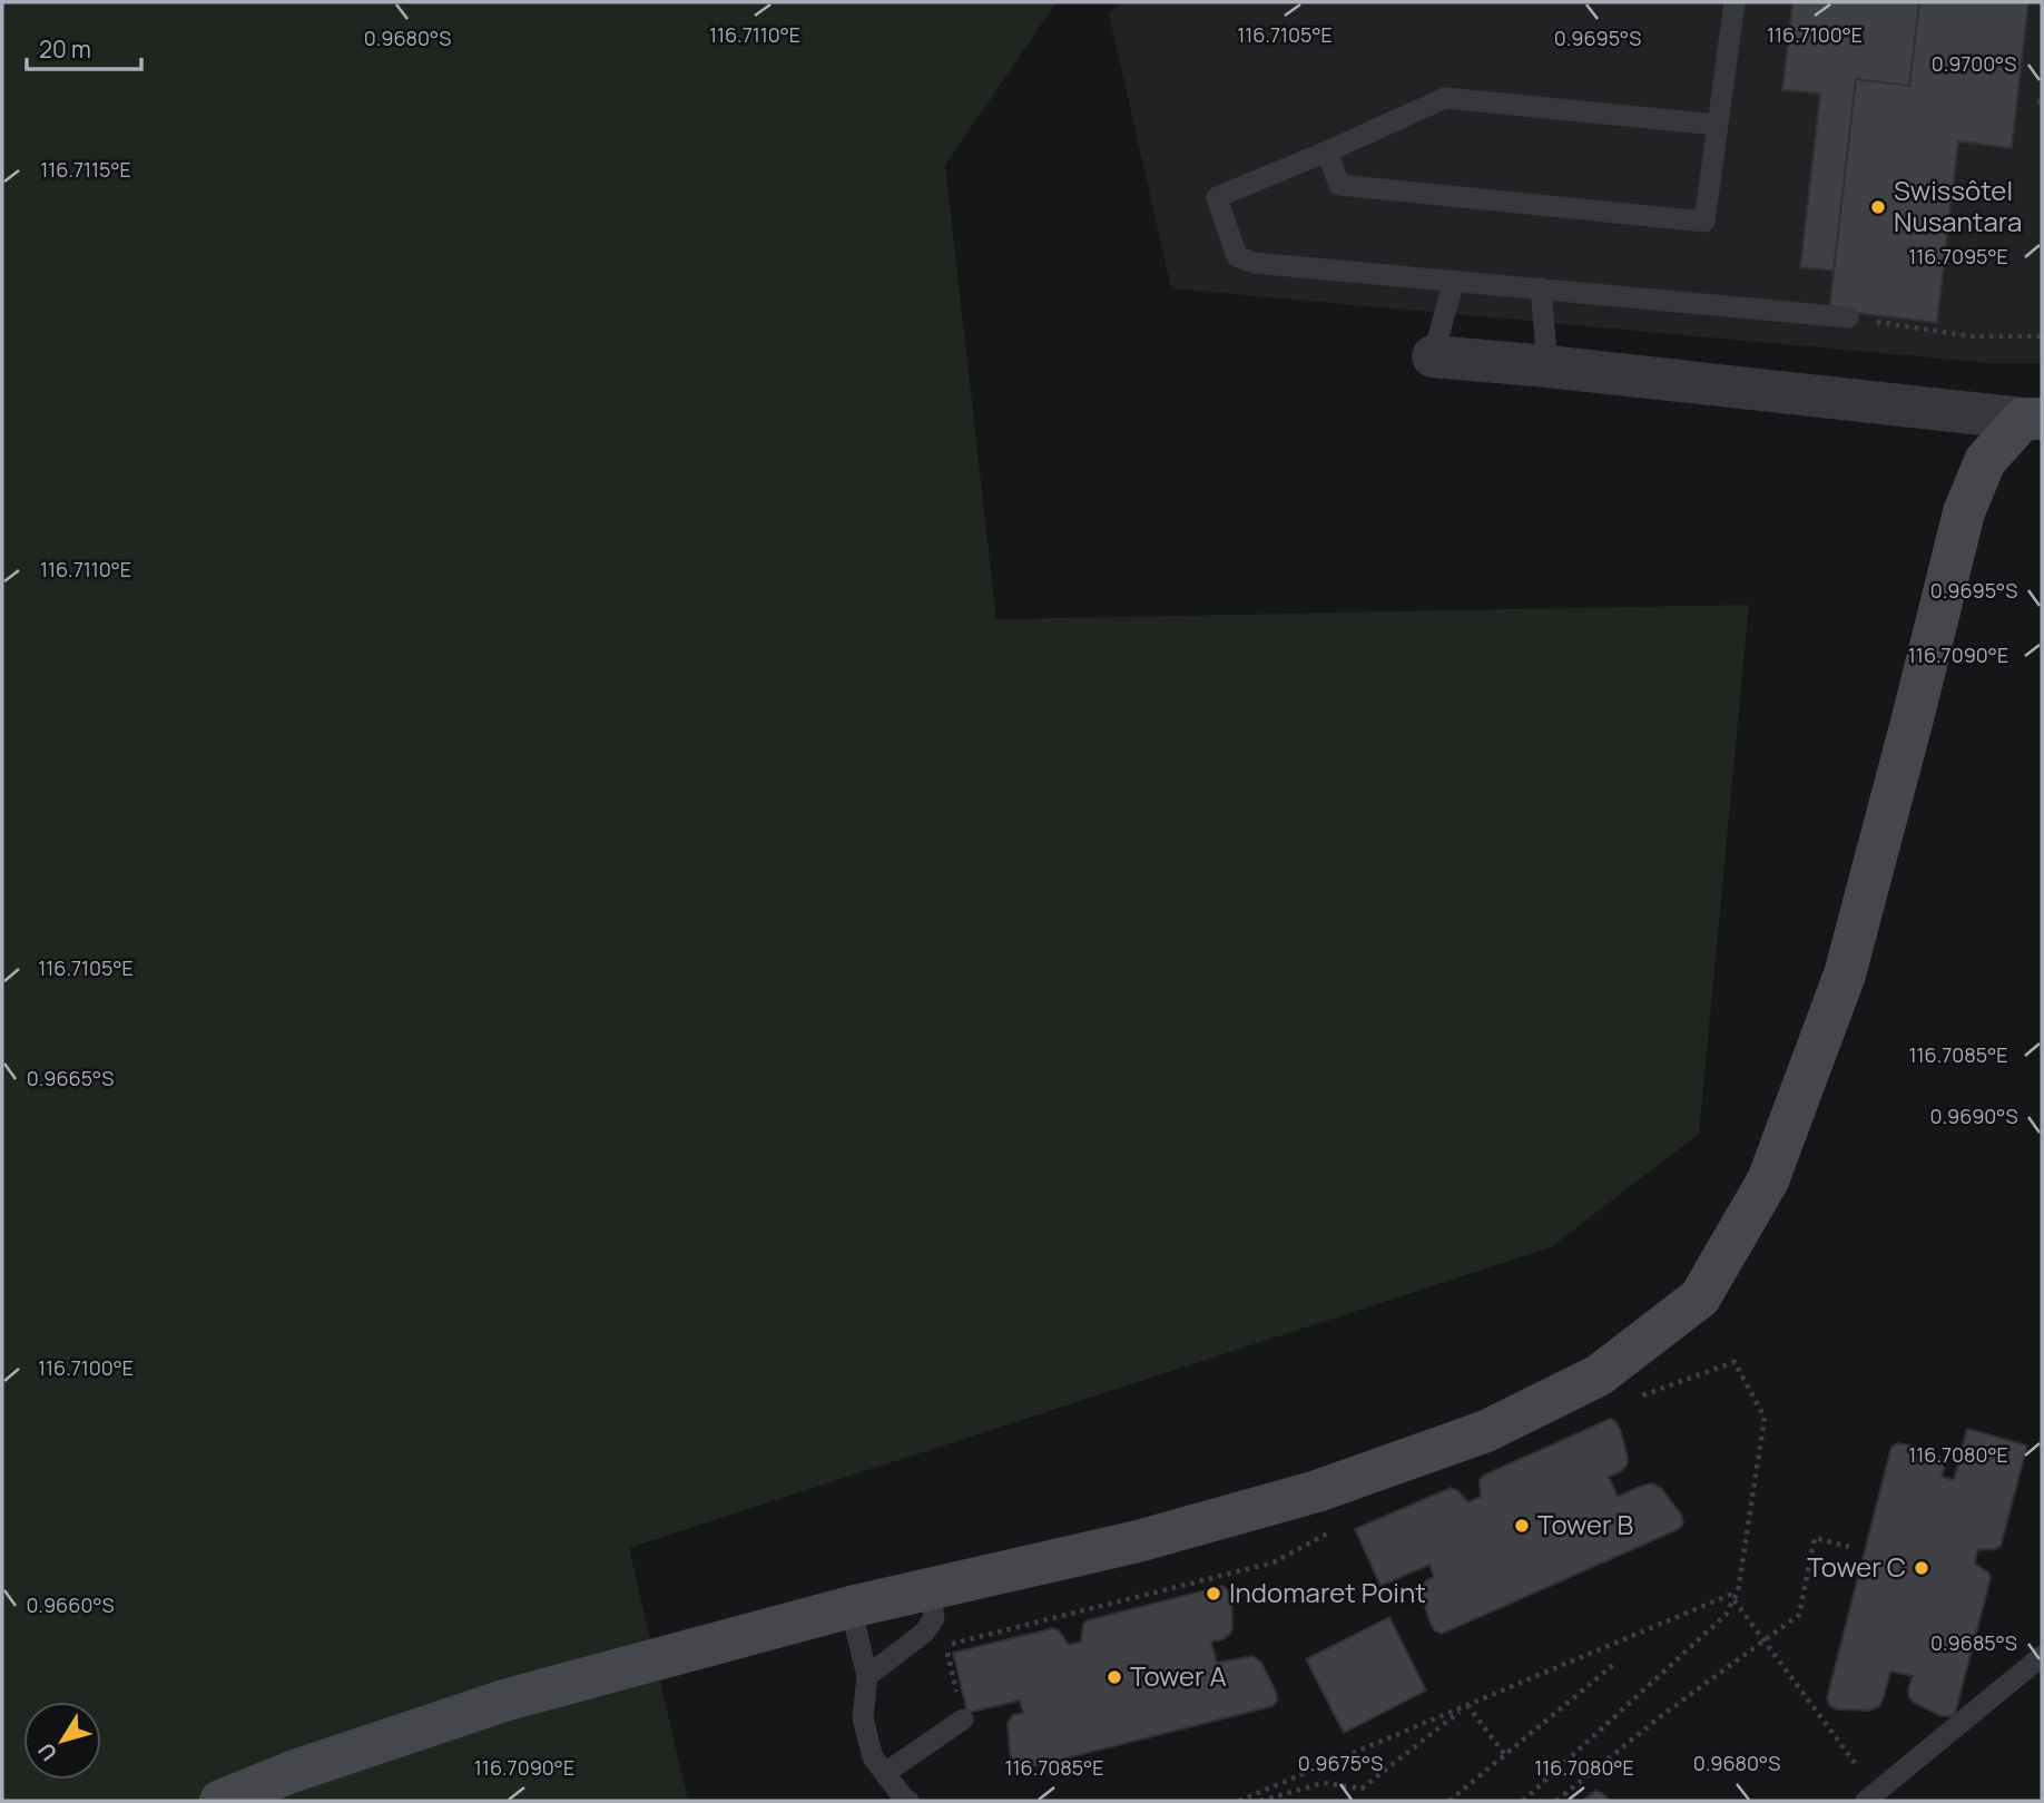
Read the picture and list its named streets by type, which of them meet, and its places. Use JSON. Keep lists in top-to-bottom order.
{
  "places": [
    "Swissôtel Nusantara",
    "Tower B",
    "Tower C",
    "Indomaret Point",
    "Tower A"
  ],
  "scale_bar": "20 m",
  "north": "bottom left",
  "coordinates": [
    "116.7110°E",
    "116.7105°E",
    "116.7100°E",
    "0.9680°S",
    "0.9695°S",
    "0.9700°S",
    "116.7115°E",
    "116.7095°E",
    "116.7090°E",
    "116.7085°E",
    "0.9665°S",
    "0.9690°S",
    "116.7080°E",
    "0.9660°S",
    "0.9685°S",
    "0.9675°S"
  ]
}
